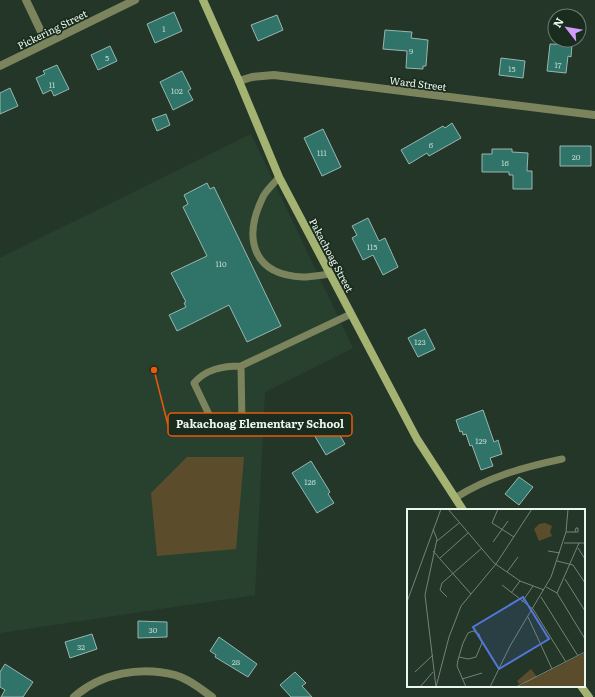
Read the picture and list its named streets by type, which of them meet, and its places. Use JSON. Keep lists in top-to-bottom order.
{
  "streets": {
    "street": ["Pickering Street", "Ward Street", "Pakachoag Street"]
  },
  "crossings": [
    ["Ward Street", "Pakachoag Street"]
  ],
  "places": ["Pakachoag Elementary School"],
  "house_numbers": [
    "1",
    "9",
    "5",
    "17",
    "15",
    "11",
    "102",
    "6",
    "111",
    "20",
    "16",
    "115",
    "110",
    "123",
    "129",
    "126",
    "30",
    "32",
    "28"
  ],
  "north": "top left"
}
